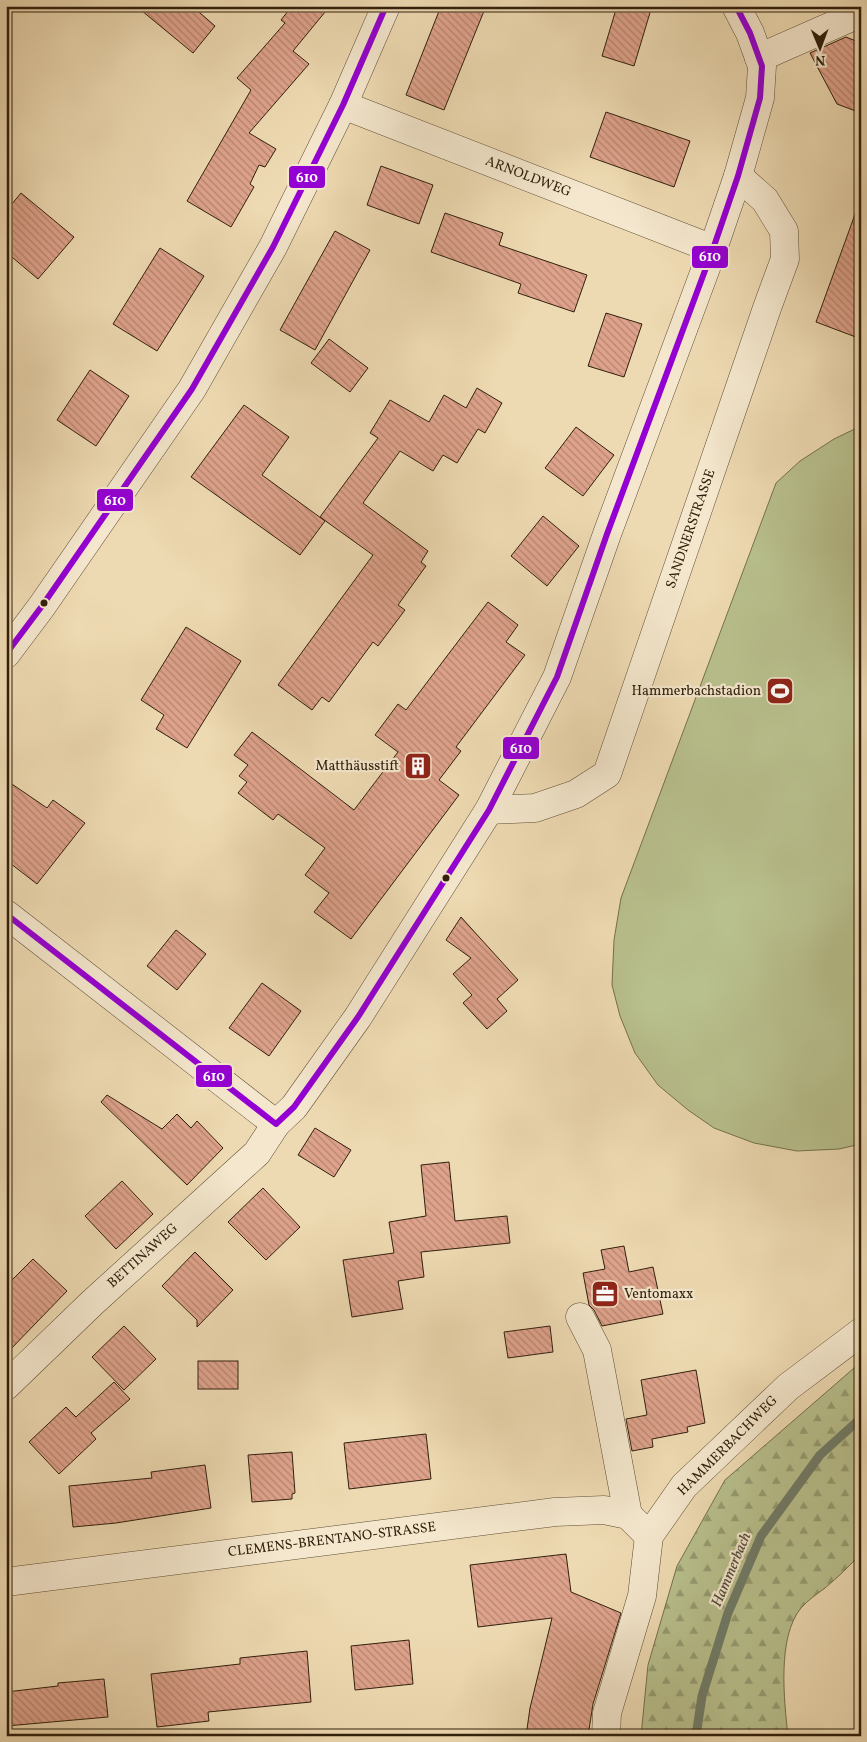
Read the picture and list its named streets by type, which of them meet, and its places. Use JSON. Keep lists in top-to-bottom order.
{
  "streets": {
    "street": [
      "ARNOLDWEG",
      "SANDNERSTRASSE",
      "BETTINAWEG",
      "HAMMERBACHWEG",
      "CLEMENS-BRENTANO-STRASSE"
    ]
  },
  "water": ["Hammerbach"],
  "places": {
    "sports": ["Hammerbachstadion"],
    "building": ["Matthäusstift"],
    "office": ["Ventomaxx"]
  },
  "lines": ["transit line 610"],
  "north": "bottom"
}
